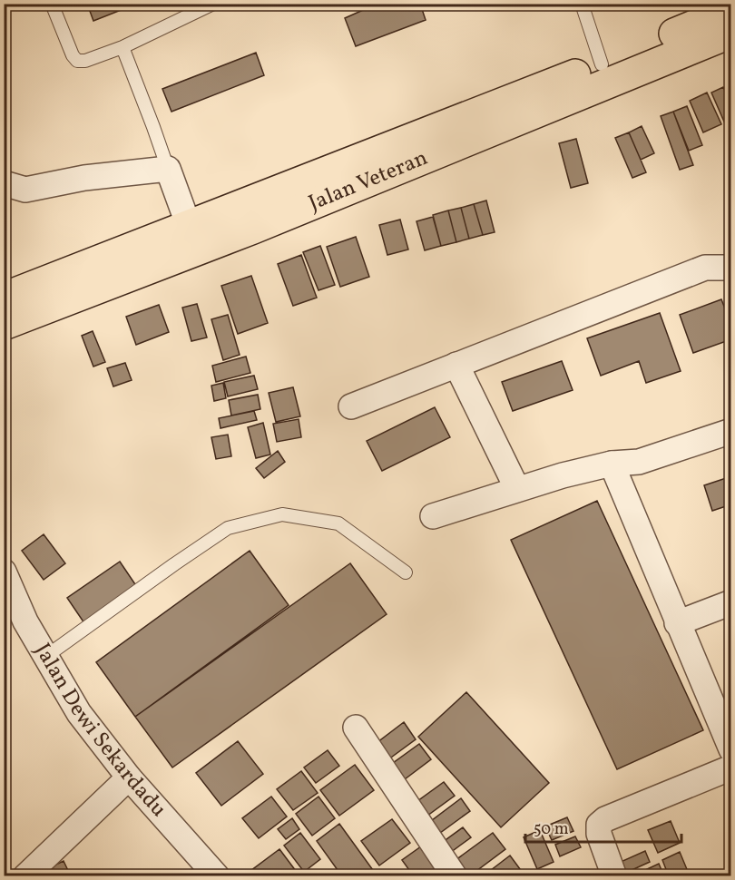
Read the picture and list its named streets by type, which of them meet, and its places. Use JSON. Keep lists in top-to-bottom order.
{
  "streets": {
    "highway": ["Jalan Veteran"],
    "street": ["Jalan Dewi Sekardadu"]
  },
  "scale_bar": "50 m"
}
